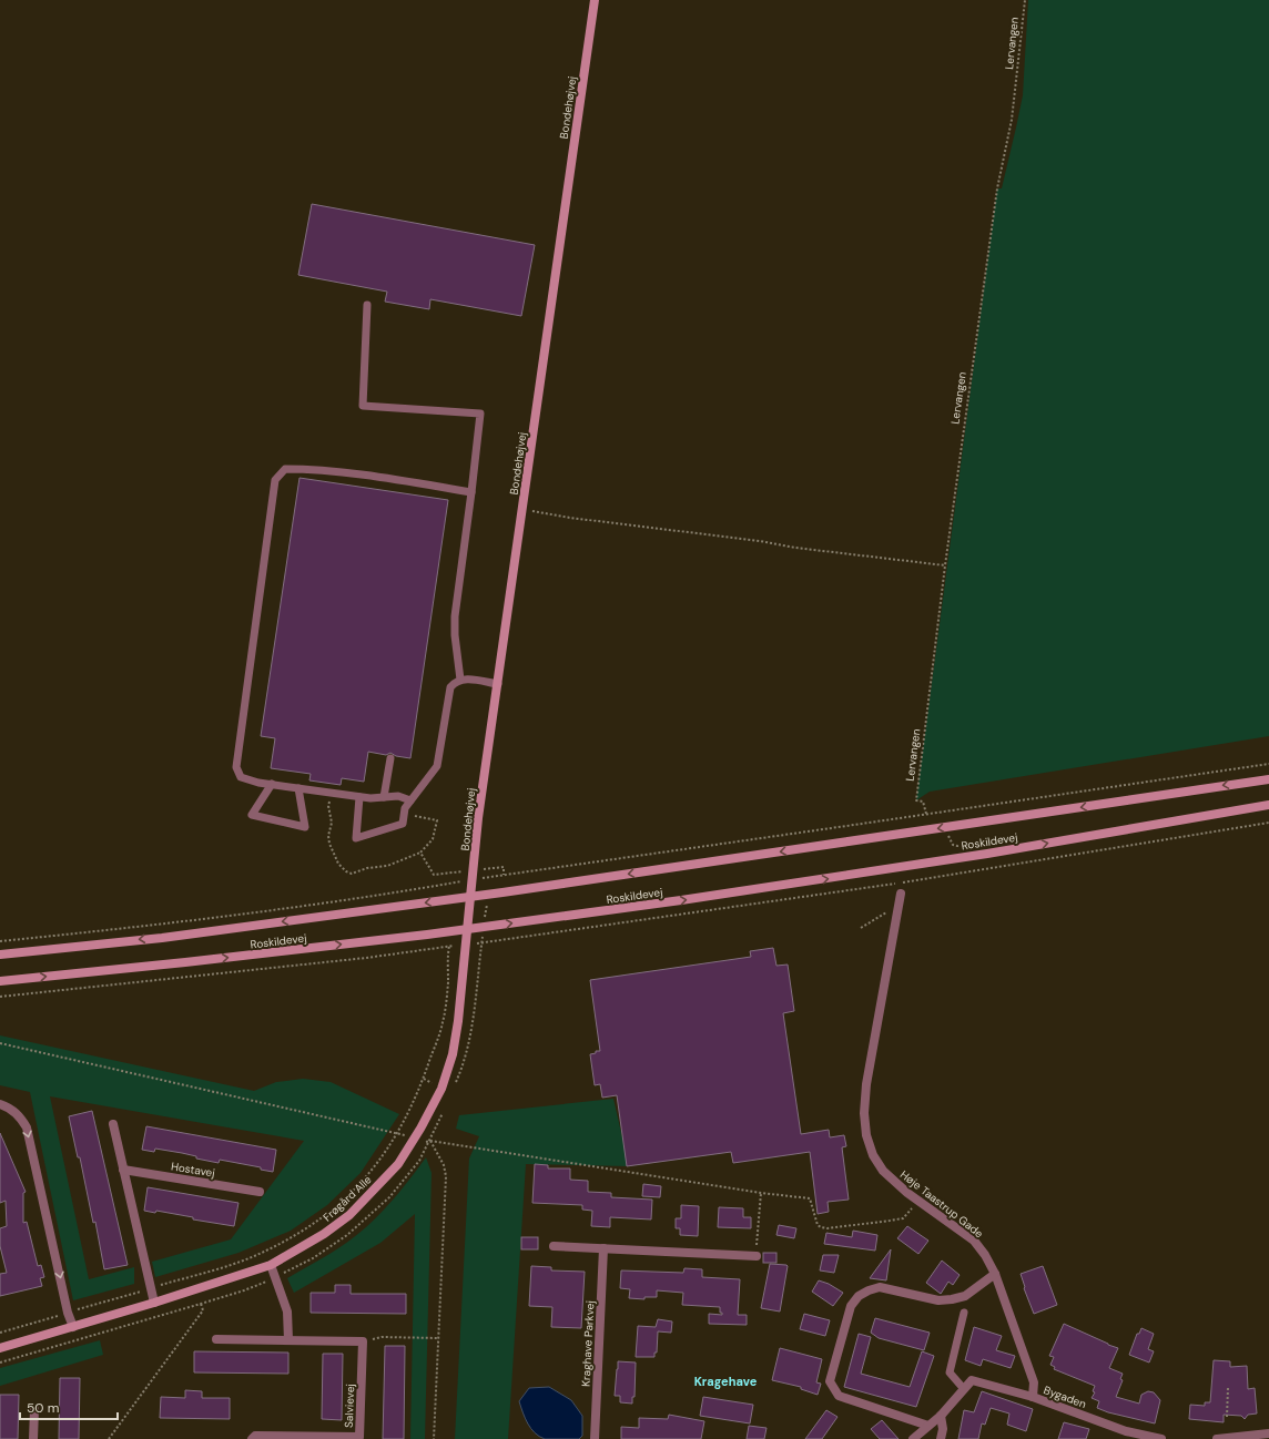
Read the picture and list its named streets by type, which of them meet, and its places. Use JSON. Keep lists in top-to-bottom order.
{
  "streets": {
    "main road": ["Bondehøjvej", "Roskildevej", "Frøgård Alle"],
    "street": [
      "Hostavej",
      "Høje Taastrup Gade",
      "Kraghave Parkvej",
      "Bygaden",
      "Salvievej"
    ],
    "path": ["Lervangen"]
  },
  "crossings": [
    ["Bondehøjvej", "Roskildevej"],
    ["Bondehøjvej", "Frøgård Alle"],
    ["Roskildevej", "Frøgård Alle"],
    ["Høje Taastrup Gade", "Bygaden"]
  ],
  "districts": ["Kragehave"],
  "scale_bar": "50 m"
}
